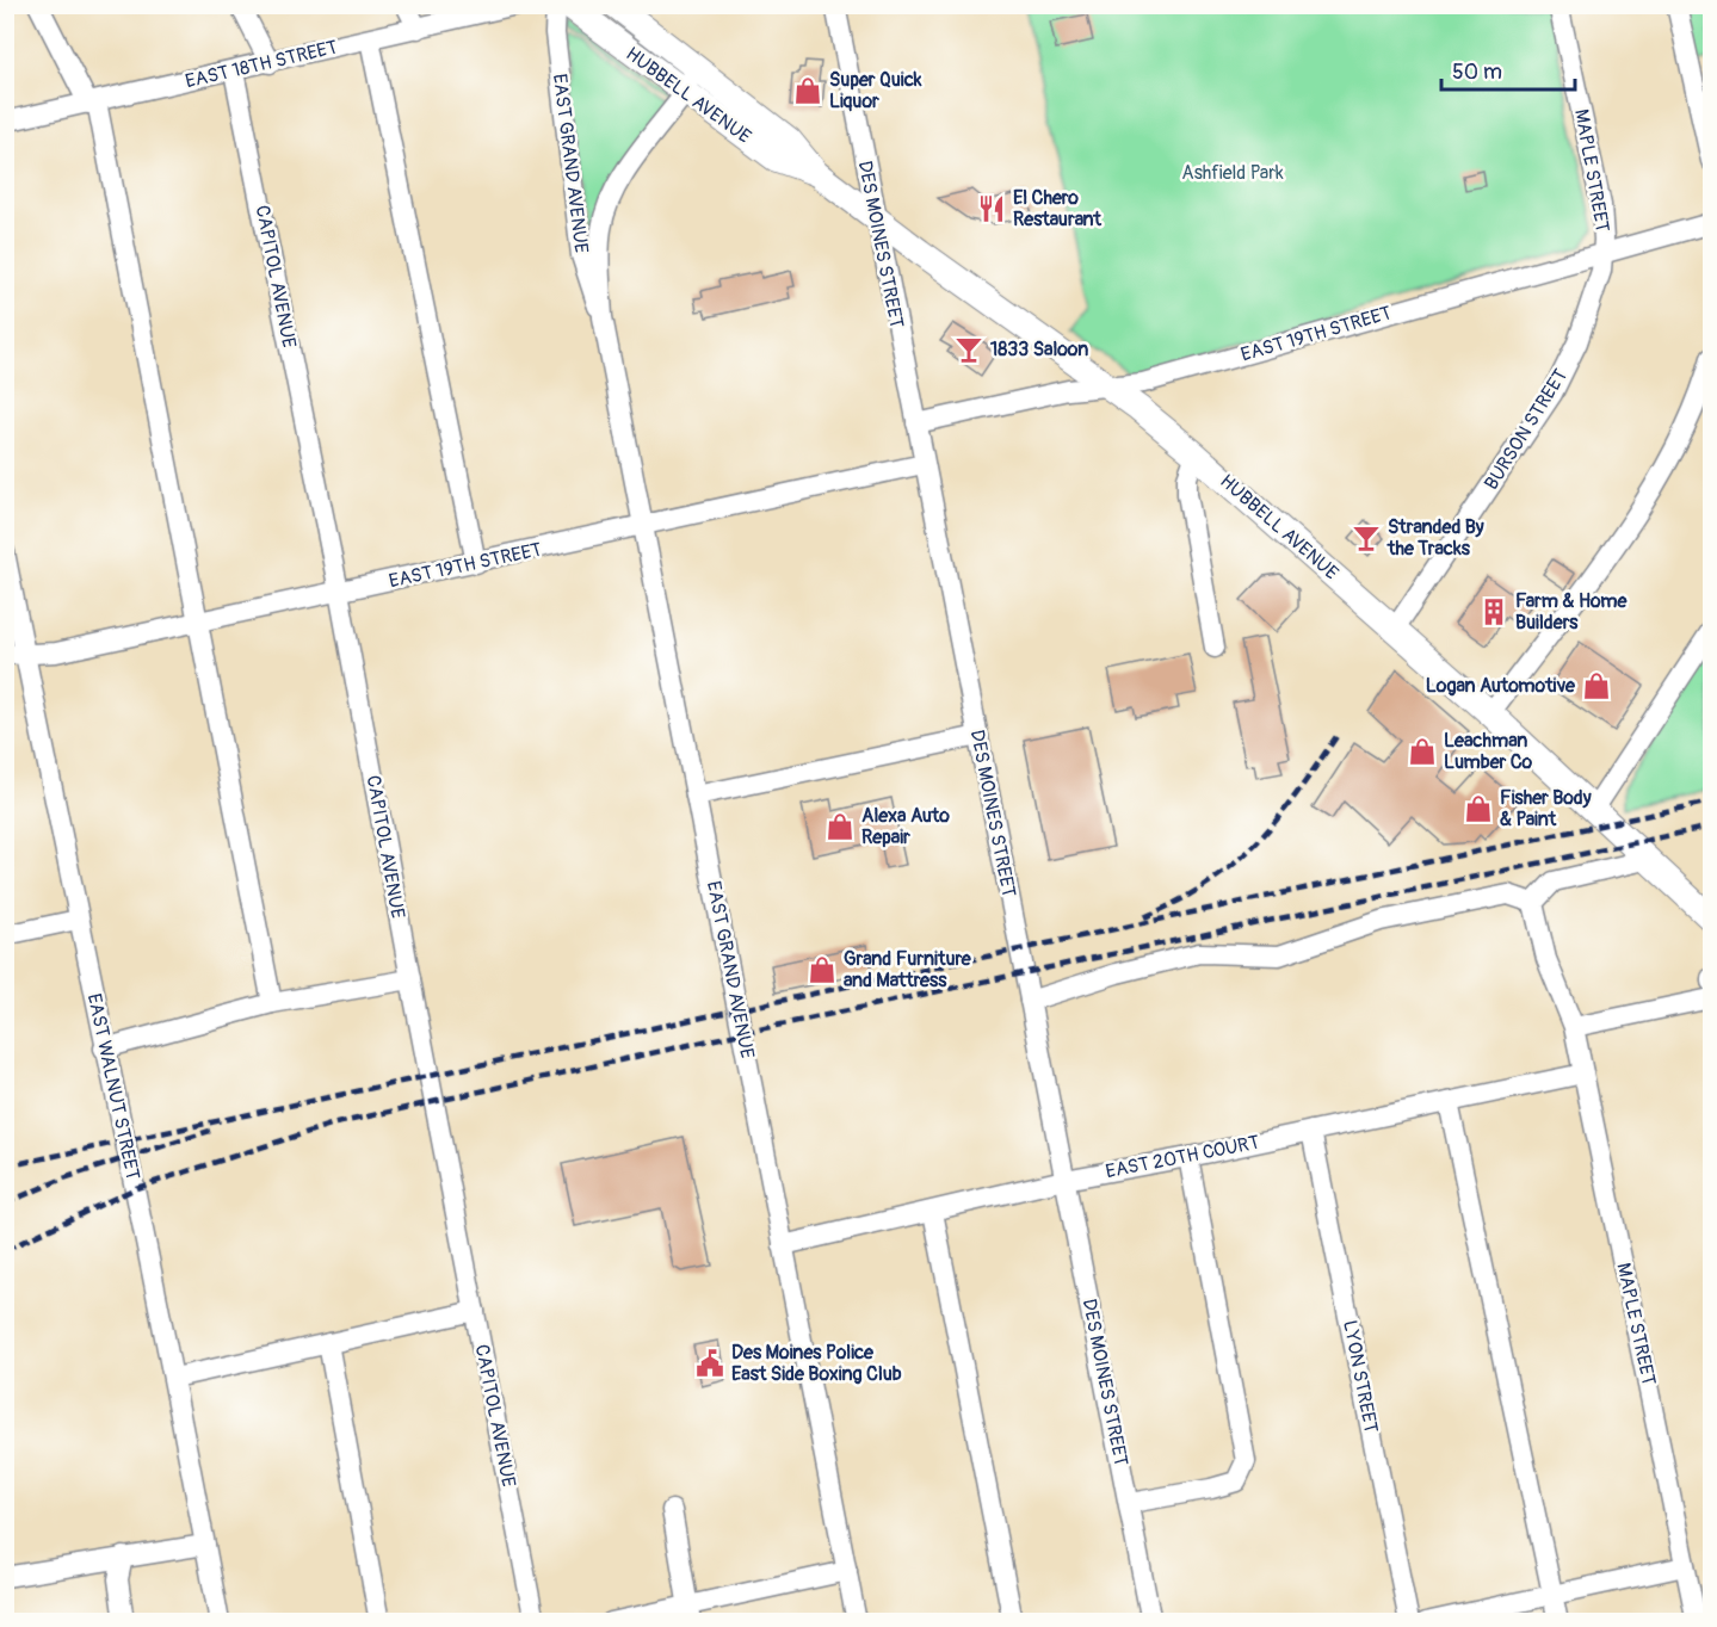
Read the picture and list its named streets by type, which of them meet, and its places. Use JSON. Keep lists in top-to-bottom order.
{
  "streets": {
    "main road": ["HUBBELL AVENUE"],
    "street": [
      "EAST 18TH STREET",
      "EAST GRAND AVENUE",
      "MAPLE STREET",
      "DES MOINES STREET",
      "CAPITOL AVENUE",
      "EAST 19TH STREET",
      "BURSON STREET",
      "EAST WALNUT STREET",
      "EAST 20TH COURT",
      "LYON STREET"
    ]
  },
  "crossings": [
    ["EAST 18TH STREET", "CAPITOL AVENUE"],
    ["HUBBELL AVENUE", "EAST GRAND AVENUE"],
    ["HUBBELL AVENUE", "DES MOINES STREET"],
    ["HUBBELL AVENUE", "EAST 19TH STREET"],
    ["HUBBELL AVENUE", "BURSON STREET"],
    ["EAST GRAND AVENUE", "EAST 19TH STREET"],
    ["EAST GRAND AVENUE", "EAST 20TH COURT"],
    ["MAPLE STREET", "EAST 19TH STREET"],
    ["MAPLE STREET", "BURSON STREET"],
    ["MAPLE STREET", "EAST 20TH COURT"],
    ["DES MOINES STREET", "EAST 19TH STREET"],
    ["DES MOINES STREET", "EAST 20TH COURT"],
    ["CAPITOL AVENUE", "EAST 19TH STREET"],
    ["EAST 19TH STREET", "BURSON STREET"],
    ["EAST 19TH STREET", "EAST WALNUT STREET"],
    ["EAST 20TH COURT", "LYON STREET"]
  ],
  "parks": ["Ashfield Park"],
  "places": {
    "shop": [
      "Super Quick Liquor",
      "Logan Automotive",
      "Leachman Lumber Co",
      "Fisher Body & Paint",
      "Alexa Auto Repair",
      "Grand Furniture and Mattress"
    ],
    "restaurant": ["El Chero Restaurant"],
    "bar": ["1833 Saloon", "Stranded By the Tracks"],
    "building": ["Farm & Home Builders"],
    "public building": ["Des Moines Police East Side Boxing Club"]
  },
  "scale_bar": "50 m"
}
